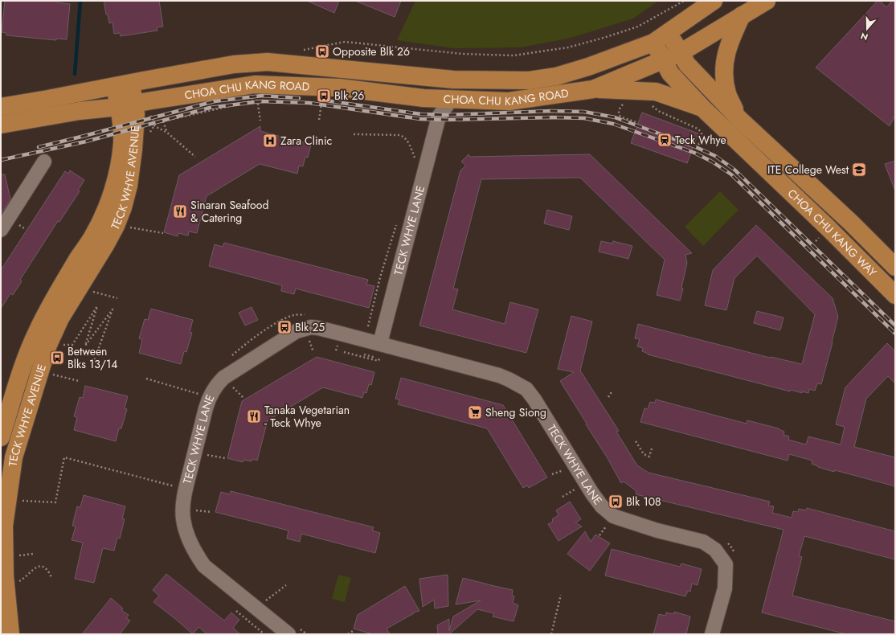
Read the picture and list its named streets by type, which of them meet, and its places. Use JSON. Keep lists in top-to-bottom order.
{
  "streets": {
    "main road": ["CHOA CHU KANG ROAD", "TECK WHYE AVENUE", "CHOA CHU KANG WAY"],
    "street": ["TECK WHYE LANE"]
  },
  "crossings": [
    ["CHOA CHU KANG ROAD", "TECK WHYE AVENUE"],
    ["CHOA CHU KANG ROAD", "TECK WHYE LANE"],
    ["CHOA CHU KANG ROAD", "CHOA CHU KANG WAY"]
  ],
  "places": {
    "bus stop": [
      "Opposite Blk 26",
      "Blk 26",
      "Blk 25",
      "Between Blks 13/14",
      "Blk 108"
    ],
    "station": ["Teck Whye"],
    "hospital": ["Zara Clinic"],
    "school or university": ["ITE College West"],
    "restaurant": ["Sinaran Seafood & Catering", "Tanaka Vegetarian - Teck Whye"],
    "supermarket": ["Sheng Siong"]
  },
  "north": "bottom"
}
